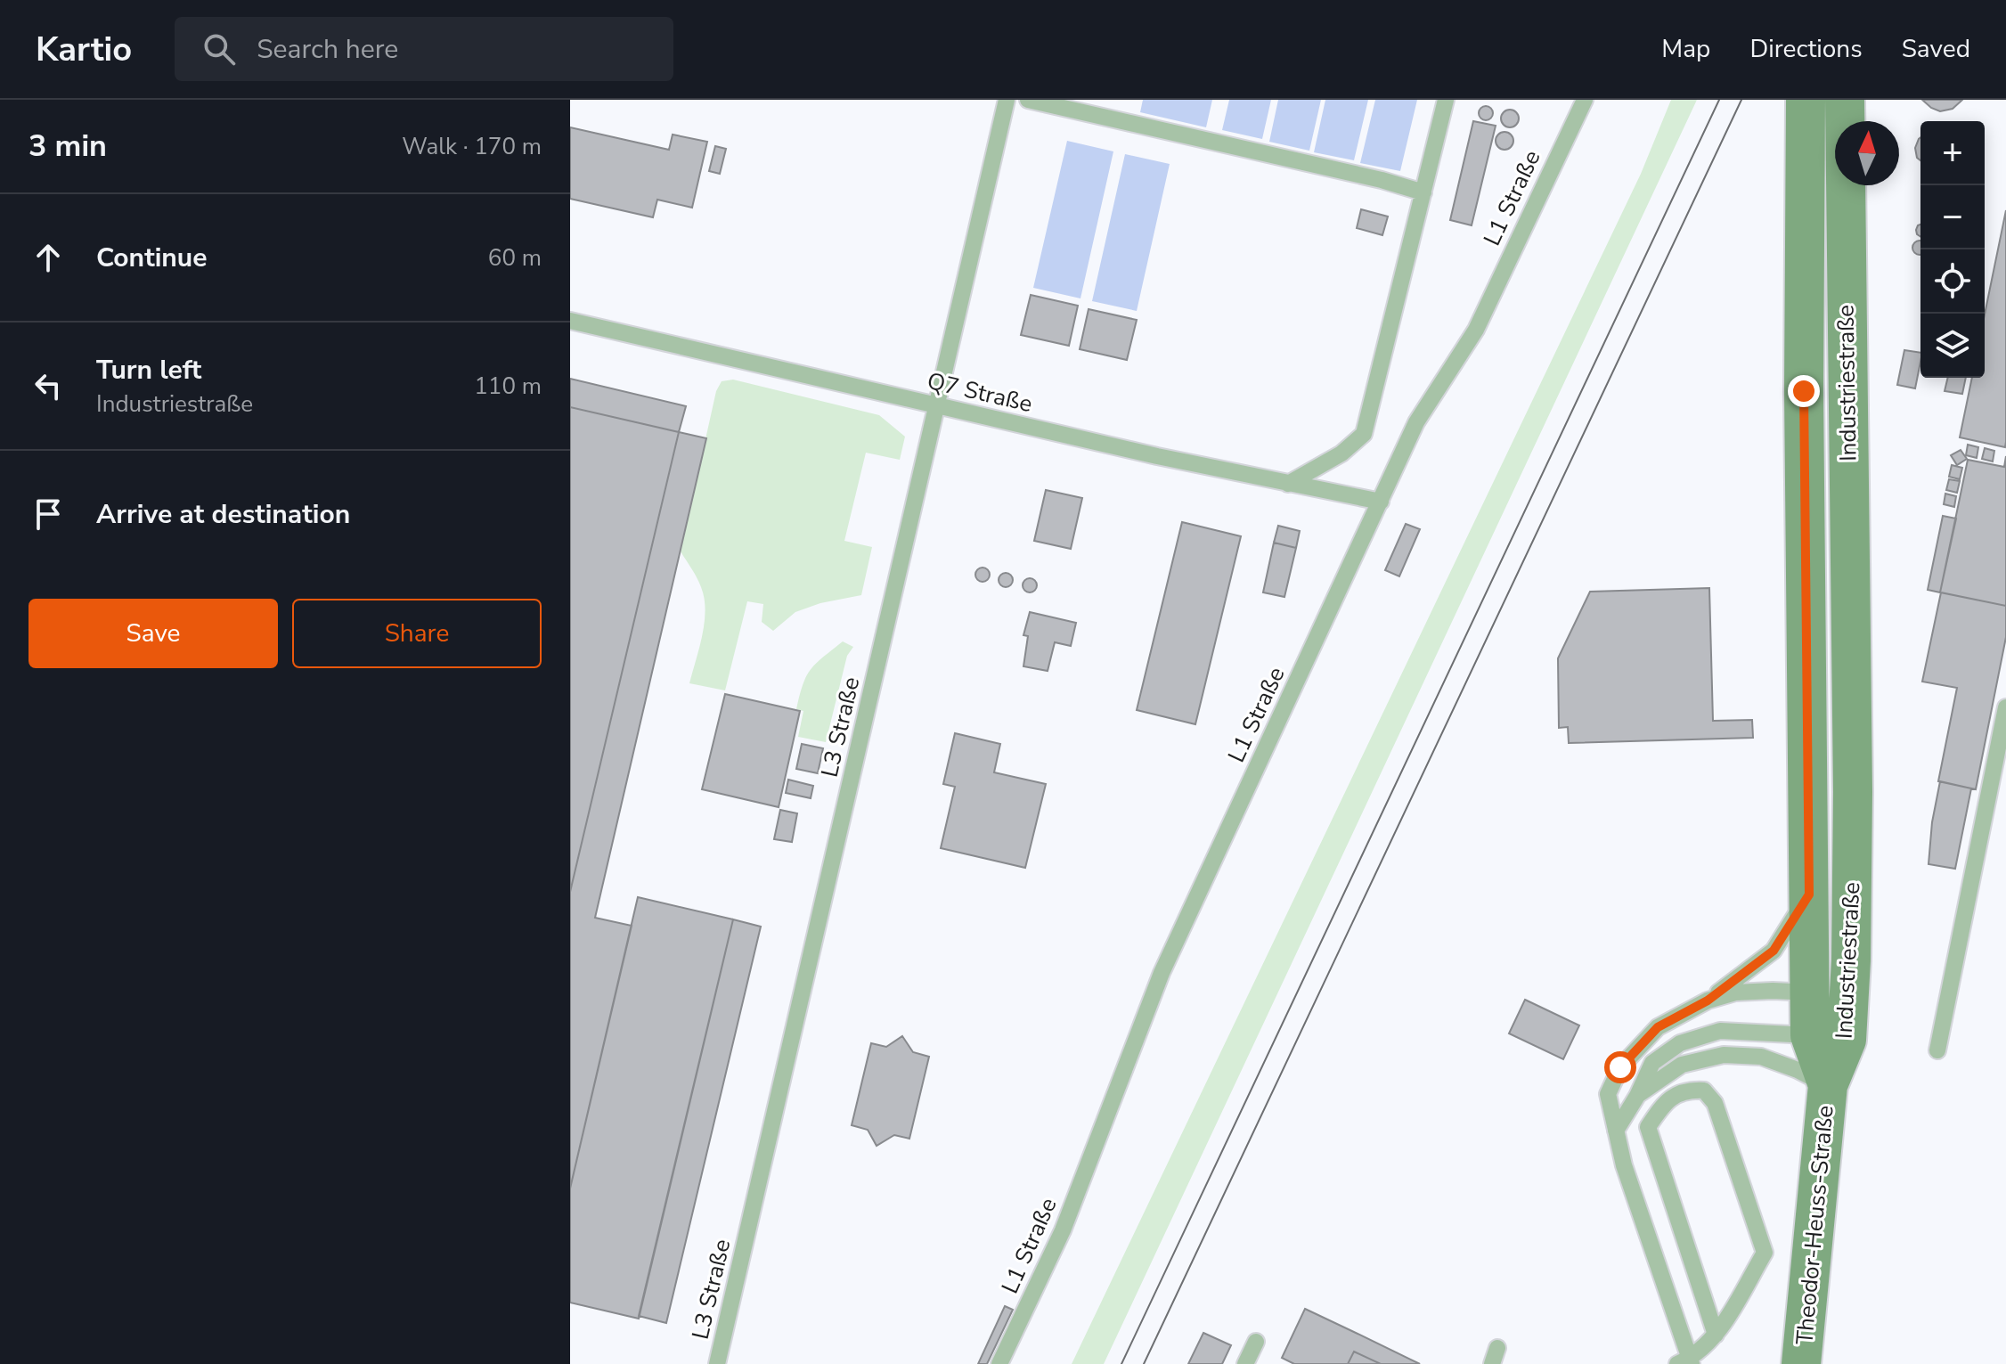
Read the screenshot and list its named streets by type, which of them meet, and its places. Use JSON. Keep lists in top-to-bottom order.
{
  "streets": {
    "main road": ["Industriestraße", "Theodor-Heuss-Straße"],
    "lane": ["L1 Straße", "Q7 Straße", "L3 Straße"]
  },
  "crossings": [
    ["L1 Straße", "Q7 Straße"],
    ["Industriestraße", "Theodor-Heuss-Straße"],
    ["Q7 Straße", "L3 Straße"]
  ],
  "north": "top",
  "page": {
    "header": "Kartio",
    "search": "Search here",
    "nav": ["Map", "Directions", "Saved"],
    "heading": ["3 min", "Walk · 170 m"],
    "map_buttons": ["+", "−"],
    "list": [
      ["Continue", "60 m"],
      ["Turn left", "Industriestraße", "110 m"],
      "Arrive at destination"
    ],
    "buttons": ["Save", "Share"]
  }
}
